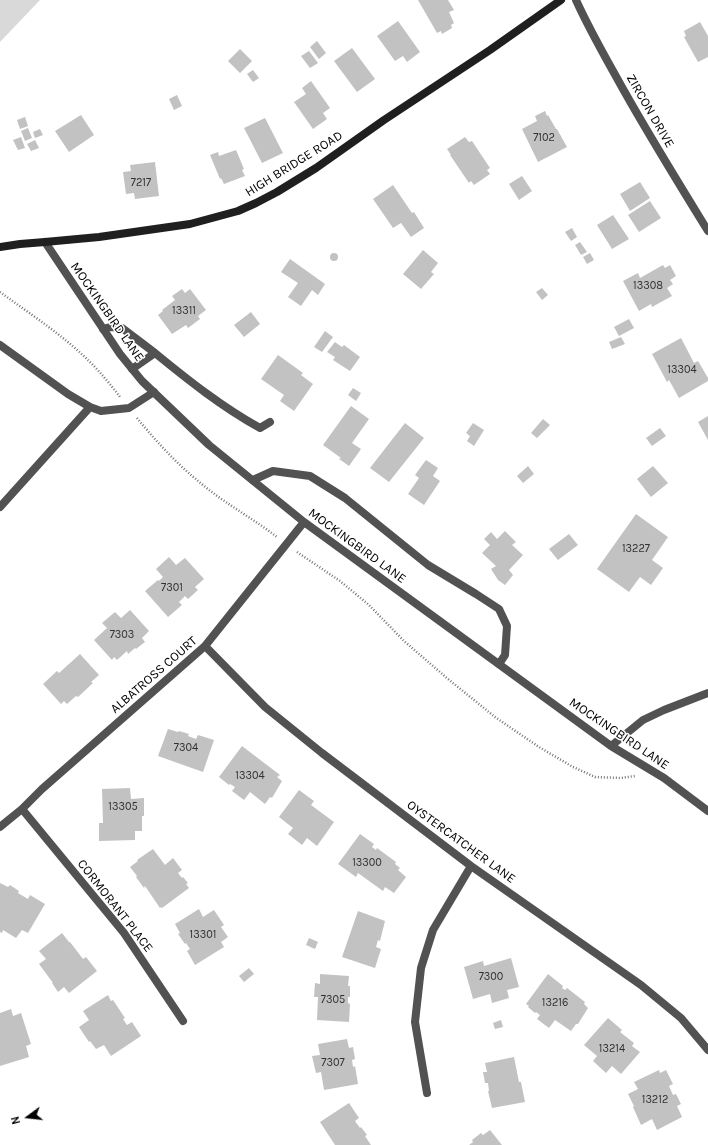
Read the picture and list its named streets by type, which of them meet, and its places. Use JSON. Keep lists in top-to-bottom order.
{
  "streets": {
    "street": [
      "ZIRCON DRIVE",
      "HIGH BRIDGE ROAD",
      "MOCKINGBIRD LANE",
      "ALBATROSS COURT",
      "OYSTERCATCHER LANE",
      "CORMORANT PLACE"
    ]
  },
  "crossings": [
    ["HIGH BRIDGE ROAD", "MOCKINGBIRD LANE"],
    ["MOCKINGBIRD LANE", "ALBATROSS COURT"],
    ["ALBATROSS COURT", "OYSTERCATCHER LANE"],
    ["ALBATROSS COURT", "CORMORANT PLACE"]
  ],
  "house_numbers": [
    "7102",
    "7217",
    "13308",
    "13311",
    "13304",
    "13227",
    "7301",
    "7303",
    "7304",
    "13304",
    "13305",
    "13300",
    "13301",
    "7300",
    "7305",
    "13216",
    "13214",
    "7307",
    "13212"
  ],
  "north": "left"
}
